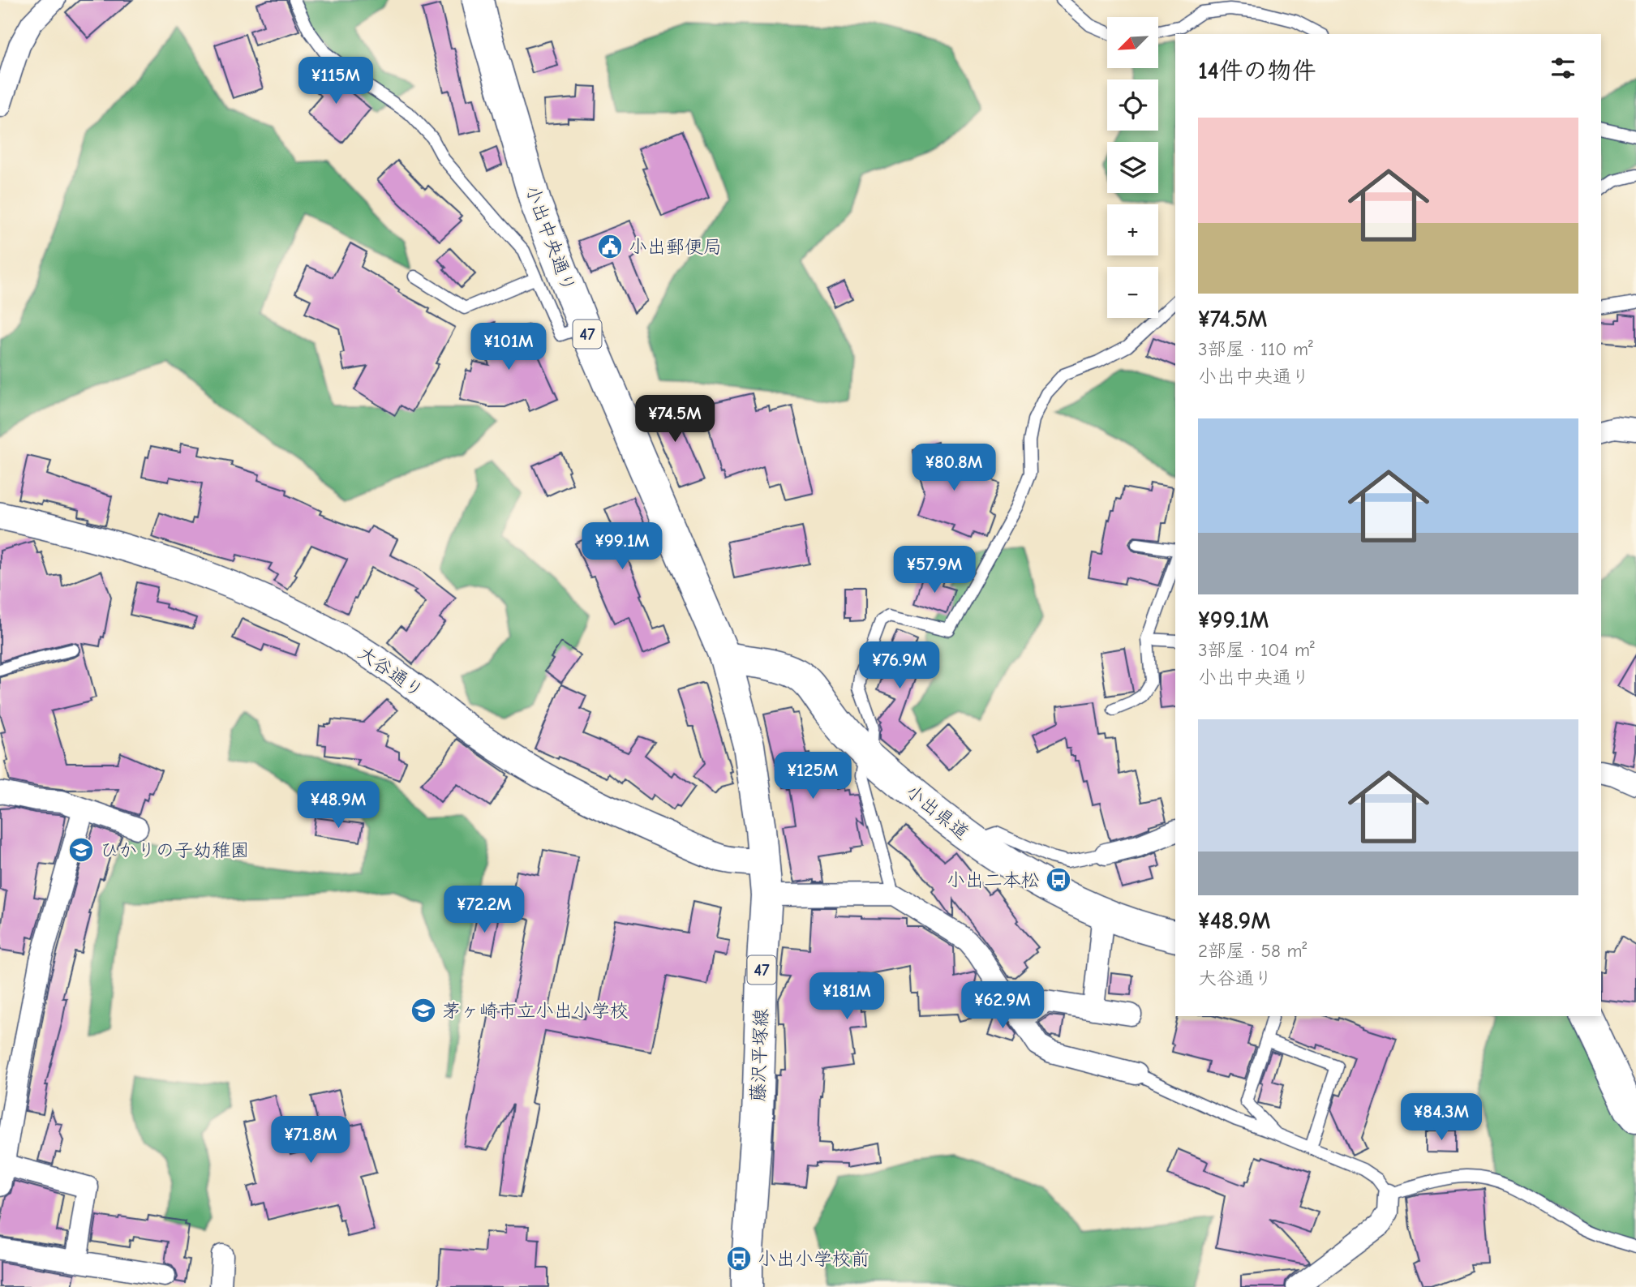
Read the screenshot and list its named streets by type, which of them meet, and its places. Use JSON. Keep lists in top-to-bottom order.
{
  "streets": {
    "main road": [
      "小出中央通り",
      "47",
      "小出県道",
      "藤沢平塚線"
    ],
    "street": ["大谷通り"]
  },
  "crossings": [
    ["小出中央通り", "小出県道"],
    ["小出中央通り", "藤沢平塚線"],
    ["大谷通り", "藤沢平塚線"],
    ["小出県道", "藤沢平塚線"]
  ],
  "places": {
    "public building": ["小出郵便局"],
    "school or university": ["ひかりの子幼稚園", "茅ヶ崎市立小出小学校"],
    "bus stop": ["小出二本松", "小出小学校前"]
  },
  "north": "bottom left",
  "page": {
    "map_buttons": ["+", "−"],
    "heading": "14件の物件",
    "price": [
      "¥115M",
      "¥101M",
      "¥74.5M",
      "¥80.8M",
      "¥99.1M",
      "¥57.9M",
      "¥76.9M",
      "¥125M",
      "¥48.9M",
      "¥72.2M",
      "¥181M",
      "¥62.9M",
      "¥84.3M",
      "¥71.8M"
    ],
    "list": [
      {
        "name": "¥74.5M",
        "note": "3部屋 · 110 m² · 小出中央通り"
      },
      {
        "name": "¥99.1M",
        "note": "3部屋 · 104 m² · 小出中央通り"
      },
      {
        "name": "¥48.9M",
        "note": "2部屋 · 58 m² · 大谷通り"
      }
    ]
  }
}
